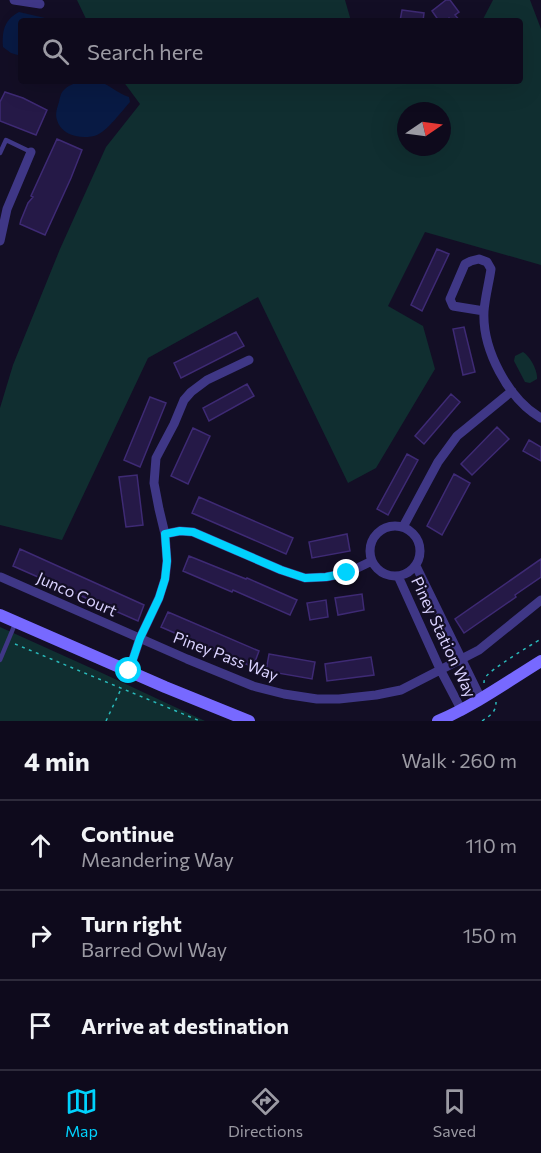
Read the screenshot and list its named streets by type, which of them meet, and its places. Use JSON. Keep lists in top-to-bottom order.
{
  "streets": {
    "street": ["Junco Court", "Piney Station Way", "Piney Pass Way"]
  },
  "crossings": [
    ["Junco Court", "Piney Pass Way"],
    ["Piney Station Way", "Piney Pass Way"]
  ],
  "north": "right",
  "page": {
    "search": "Search here",
    "heading": ["4 min", "Walk · 260 m"],
    "list": [
      ["Continue", "Meandering Way", "110 m"],
      ["Turn right", "Barred Owl Way", "150 m"],
      "Arrive at destination"
    ],
    "nav": ["Map", "Directions", "Saved"]
  }
}
